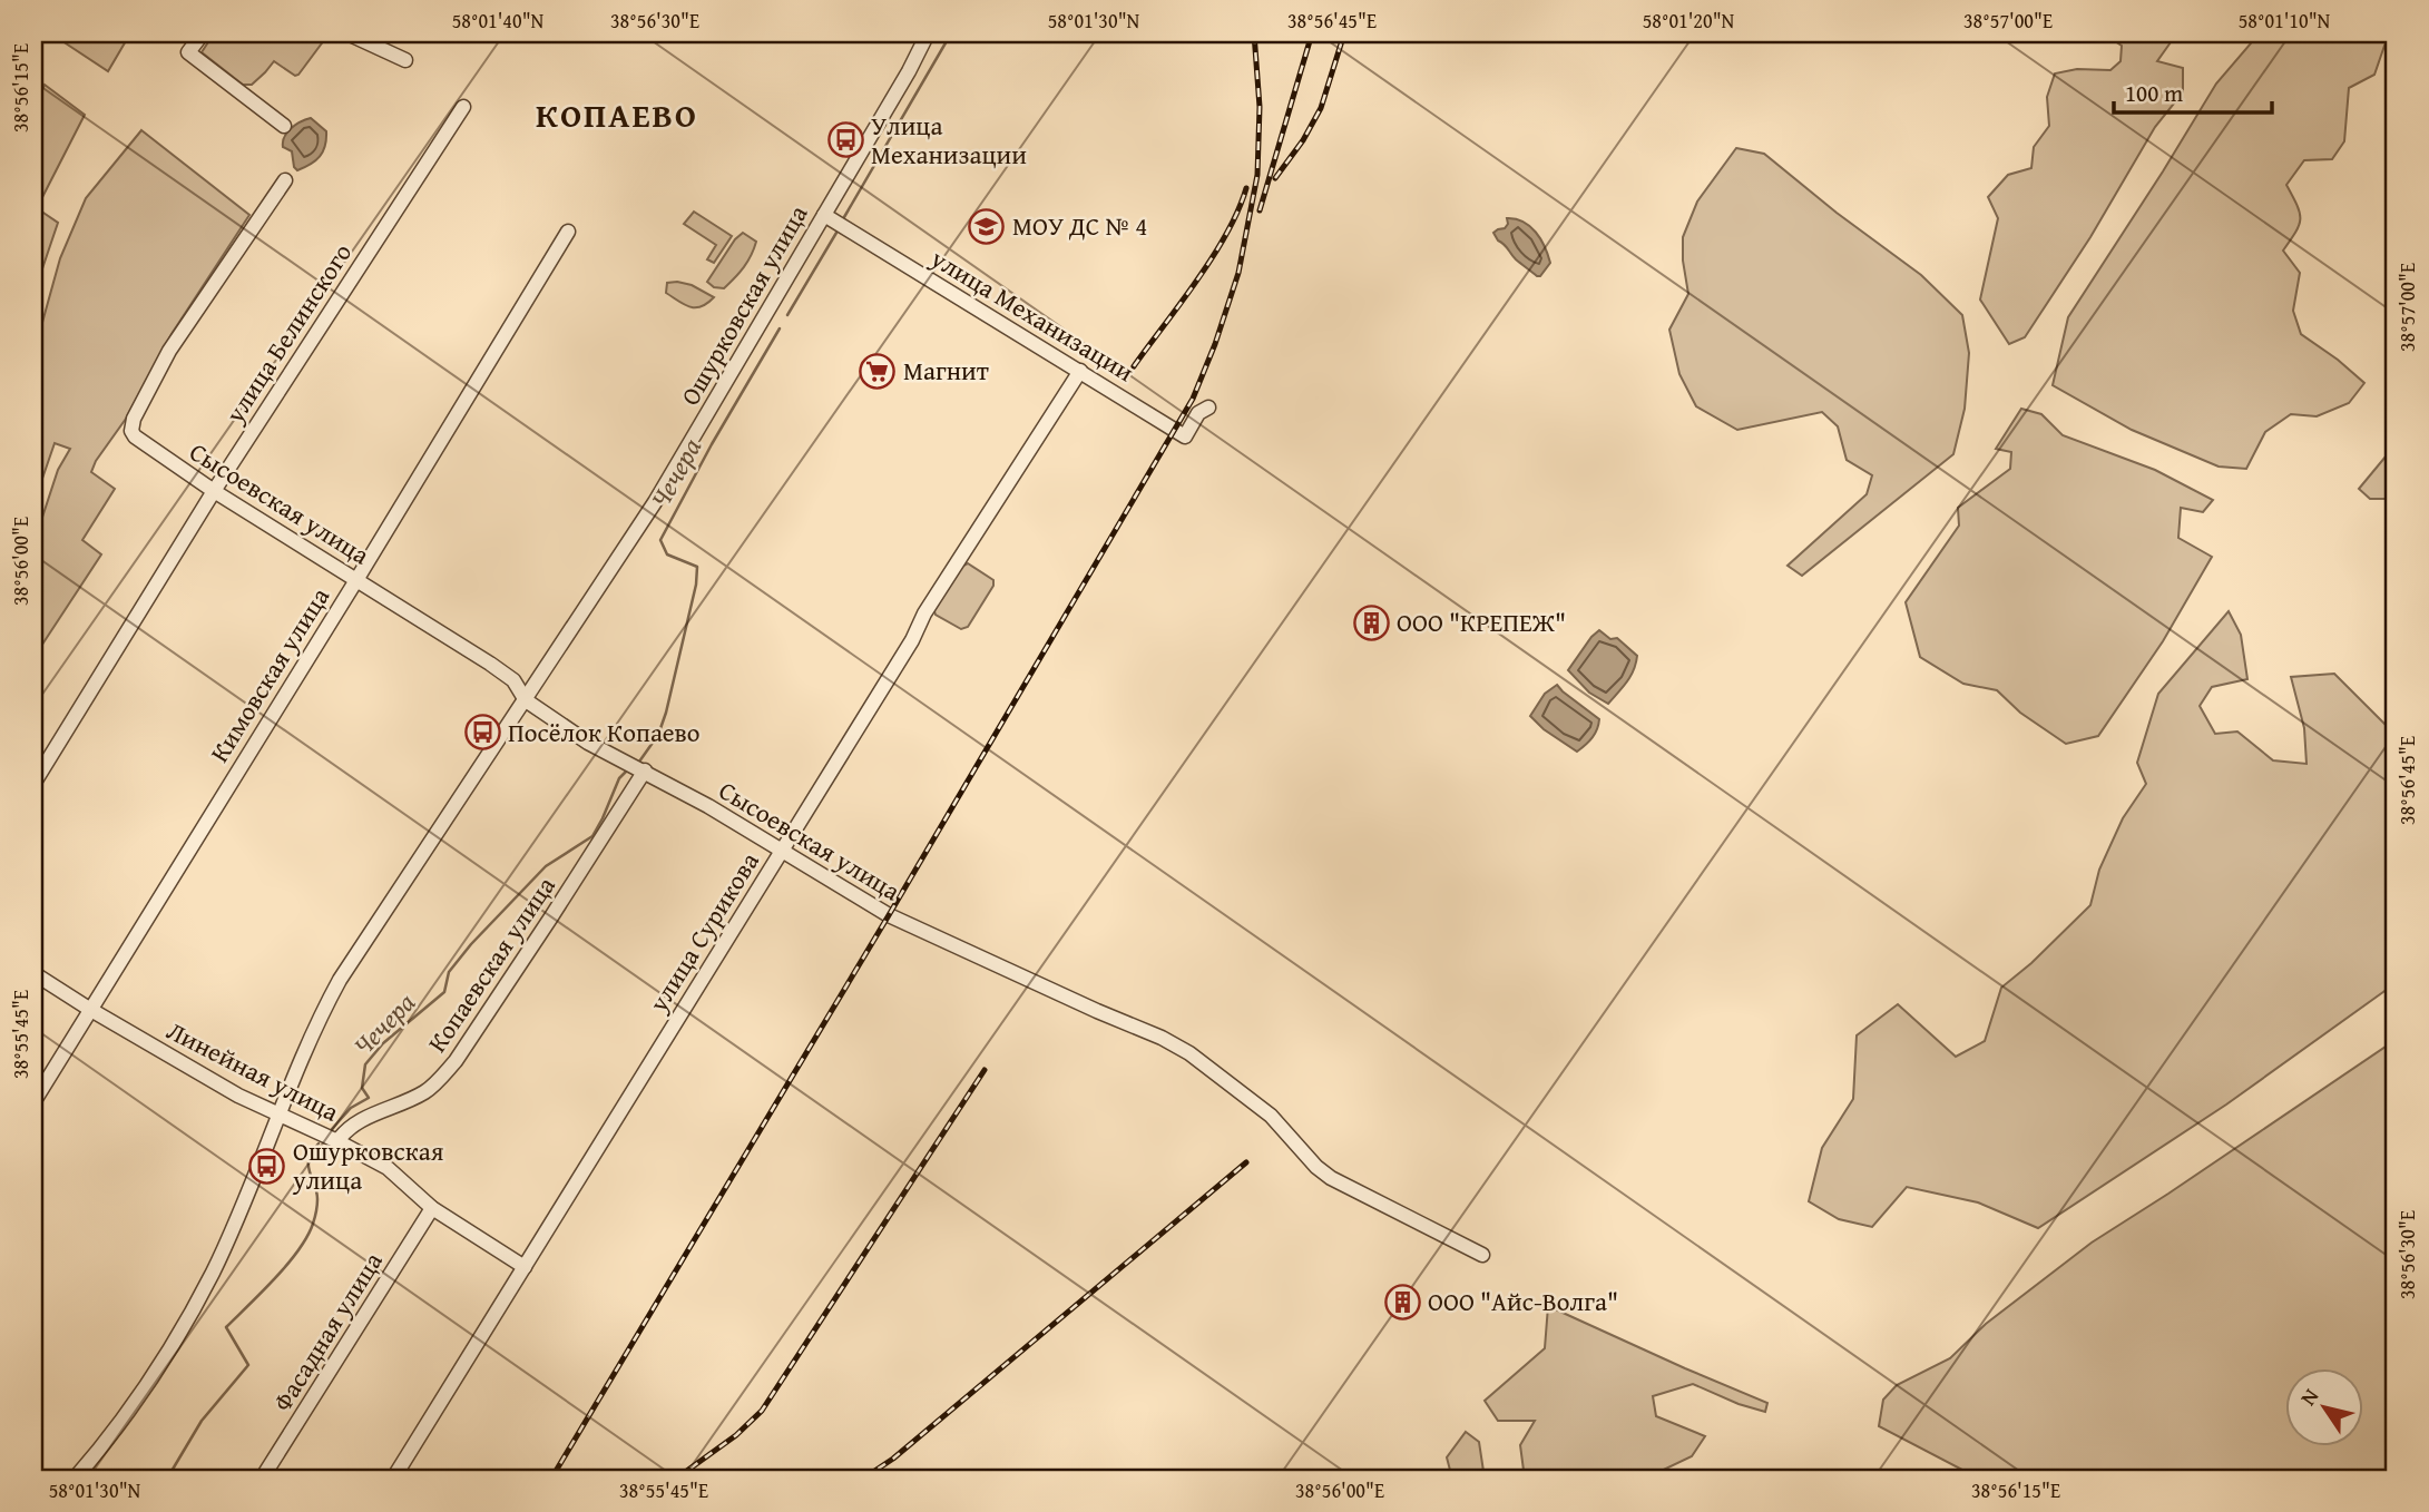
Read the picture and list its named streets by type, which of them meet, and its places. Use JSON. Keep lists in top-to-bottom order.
{
  "streets": {
    "street": [
      "Ошурковская улица",
      "улица Механизации",
      "улица Белинского",
      "Сысоевская улица",
      "Кимовская улица",
      "улица Сурикова",
      "Копаевская улица",
      "Линейная улица",
      "Фасадная улица"
    ]
  },
  "crossings": [
    ["Ошурковская улица", "улица Механизации"],
    ["Ошурковская улица", "Сысоевская улица"],
    ["Ошурковская улица", "Линейная улица"],
    ["улица Механизации", "улица Сурикова"],
    ["улица Белинского", "Сысоевская улица"],
    ["Сысоевская улица", "Кимовская улица"],
    ["Сысоевская улица", "улица Сурикова"],
    ["Сысоевская улица", "Копаевская улица"],
    ["Кимовская улица", "Линейная улица"],
    ["улица Сурикова", "Линейная улица"],
    ["Копаевская улица", "Линейная улица"],
    ["Линейная улица", "Фасадная улица"]
  ],
  "districts": ["КОПАЕВО"],
  "water": ["Чечера"],
  "places": {
    "bus stop": ["Улица Механизации", "Посёлок Копаево", "Ошурковская улица"],
    "school or university": ["МОУ ДС № 4"],
    "supermarket": ["Магнит"],
    "building": ["ООО \"КРЕПЕЖ\"", "ООО \"Айс-Волга\""]
  },
  "scale_bar": "100 m",
  "north": "top left",
  "coordinates": [
    "58°01'40\"N",
    "38°56'30\"E",
    "58°01'30\"N",
    "38°56'45\"E",
    "58°01'20\"N",
    "38°57'00\"E",
    "58°01'10\"N",
    "38°56'15\"E",
    "38°56'00\"E",
    "38°55'45\"E"
  ]
}
